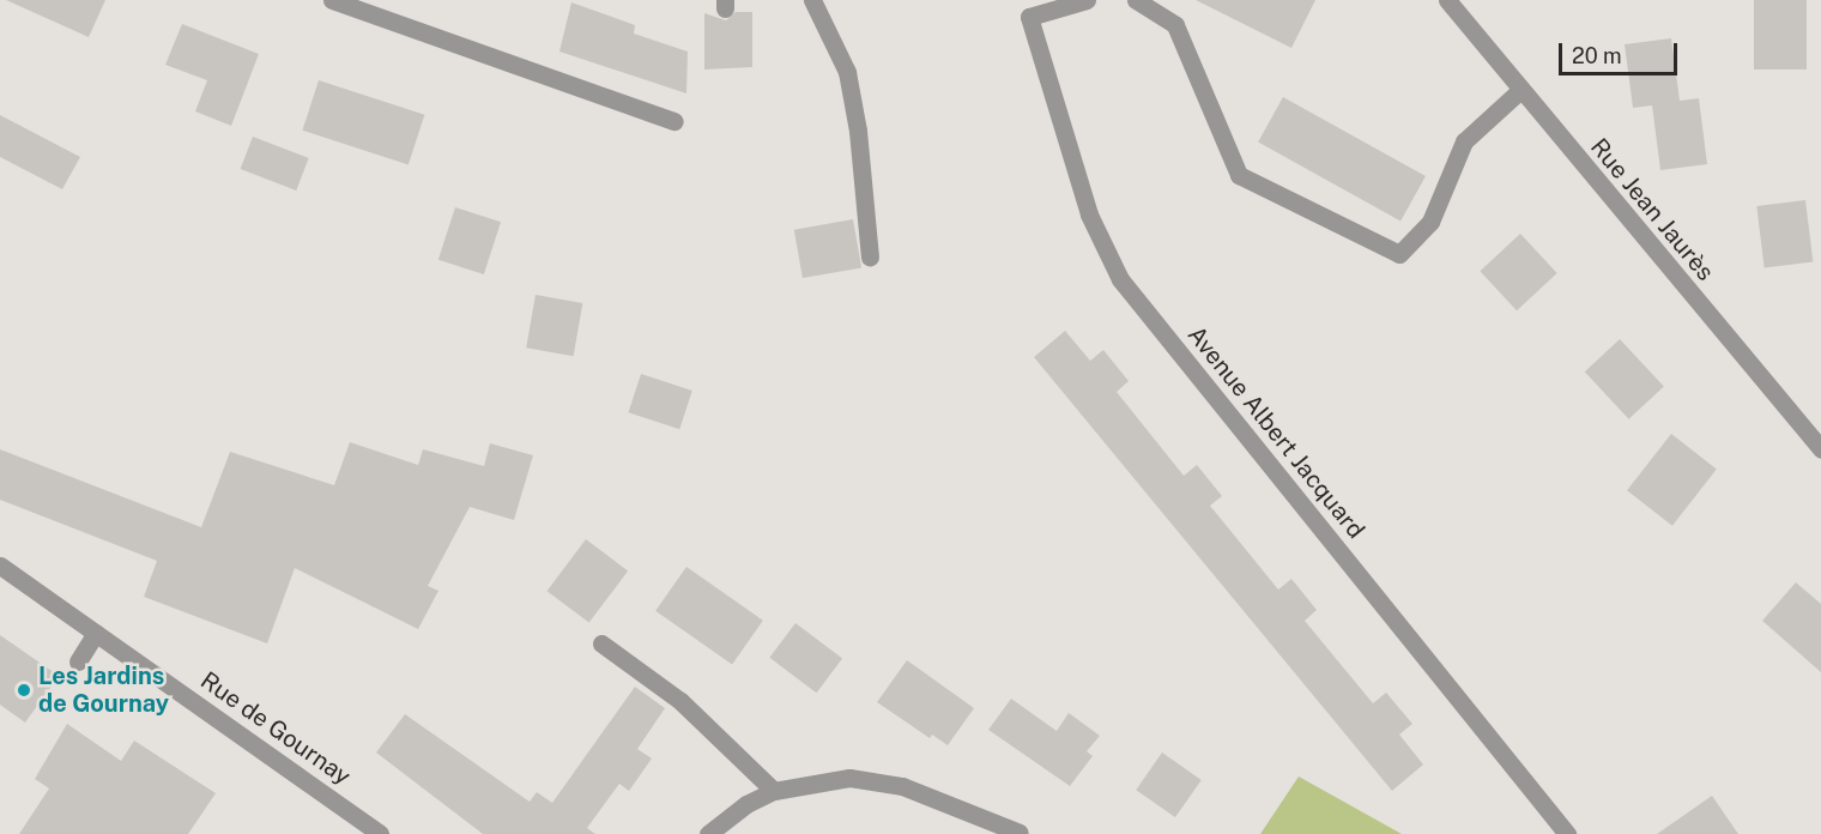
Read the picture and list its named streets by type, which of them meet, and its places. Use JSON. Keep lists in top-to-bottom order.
{
  "streets": {
    "street": ["Rue Jean Jaurès", "Avenue Albert Jacquard", "Rue de Gournay"]
  },
  "places": ["Les Jardins de Gournay"],
  "scale_bar": "20 m"
}
